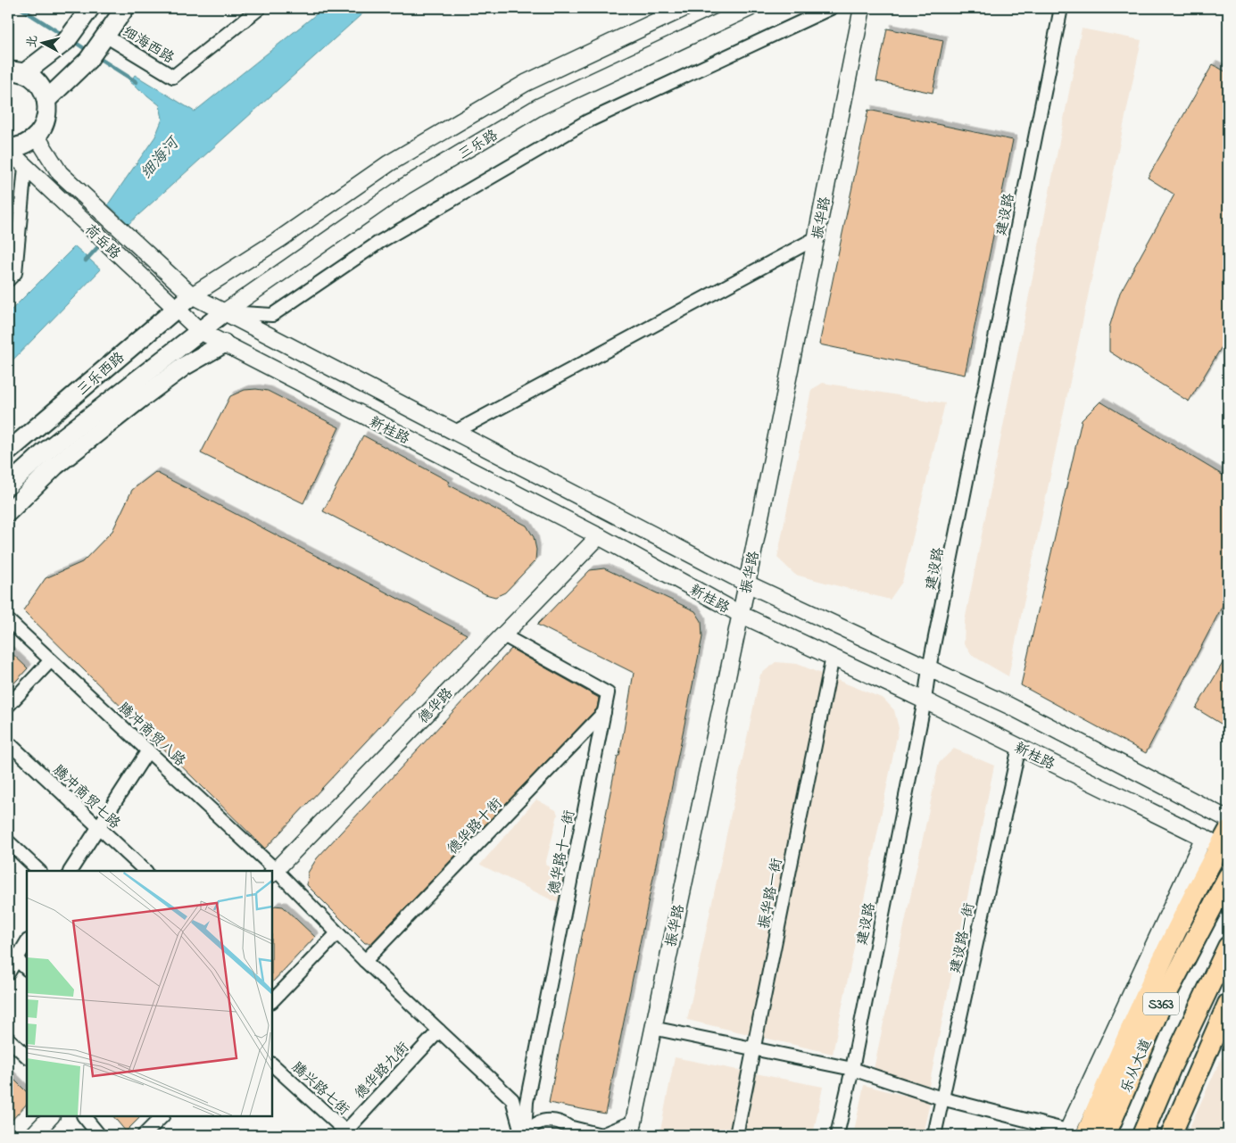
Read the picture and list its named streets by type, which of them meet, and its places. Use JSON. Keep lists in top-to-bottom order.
{
  "streets": {
    "main road": ["三乐西路", "S363", "乐从大道"],
    "street": [
      "细海西路",
      "三乐路",
      "建设路",
      "振华路",
      "荷岳路",
      "新桂路",
      "德华路",
      "腾冲商贸八路",
      "腾冲商贸七路",
      "德华路十街",
      "德华路十一街",
      "振华路一街",
      "建设路一街",
      "德华路九街",
      "腾兴路七街"
    ]
  },
  "crossings": [
    ["三乐路", "荷岳路"],
    ["三乐路", "三乐西路"],
    ["三乐路", "新桂路"],
    ["建设路", "新桂路"],
    ["振华路", "新桂路"],
    ["荷岳路", "三乐西路"],
    ["荷岳路", "新桂路"],
    ["新桂路", "德华路"],
    ["新桂路", "振华路一街"],
    ["新桂路", "建设路一街"],
    ["德华路", "腾冲商贸八路"],
    ["德华路", "德华路十一街"],
    ["腾冲商贸八路", "德华路十街"],
    ["腾冲商贸八路", "德华路十一街"],
    ["腾冲商贸八路", "德华路九街"],
    ["德华路十街", "德华路十一街"],
    ["德华路九街", "腾兴路七街"]
  ],
  "water": ["细海河"],
  "north": "left"
}
